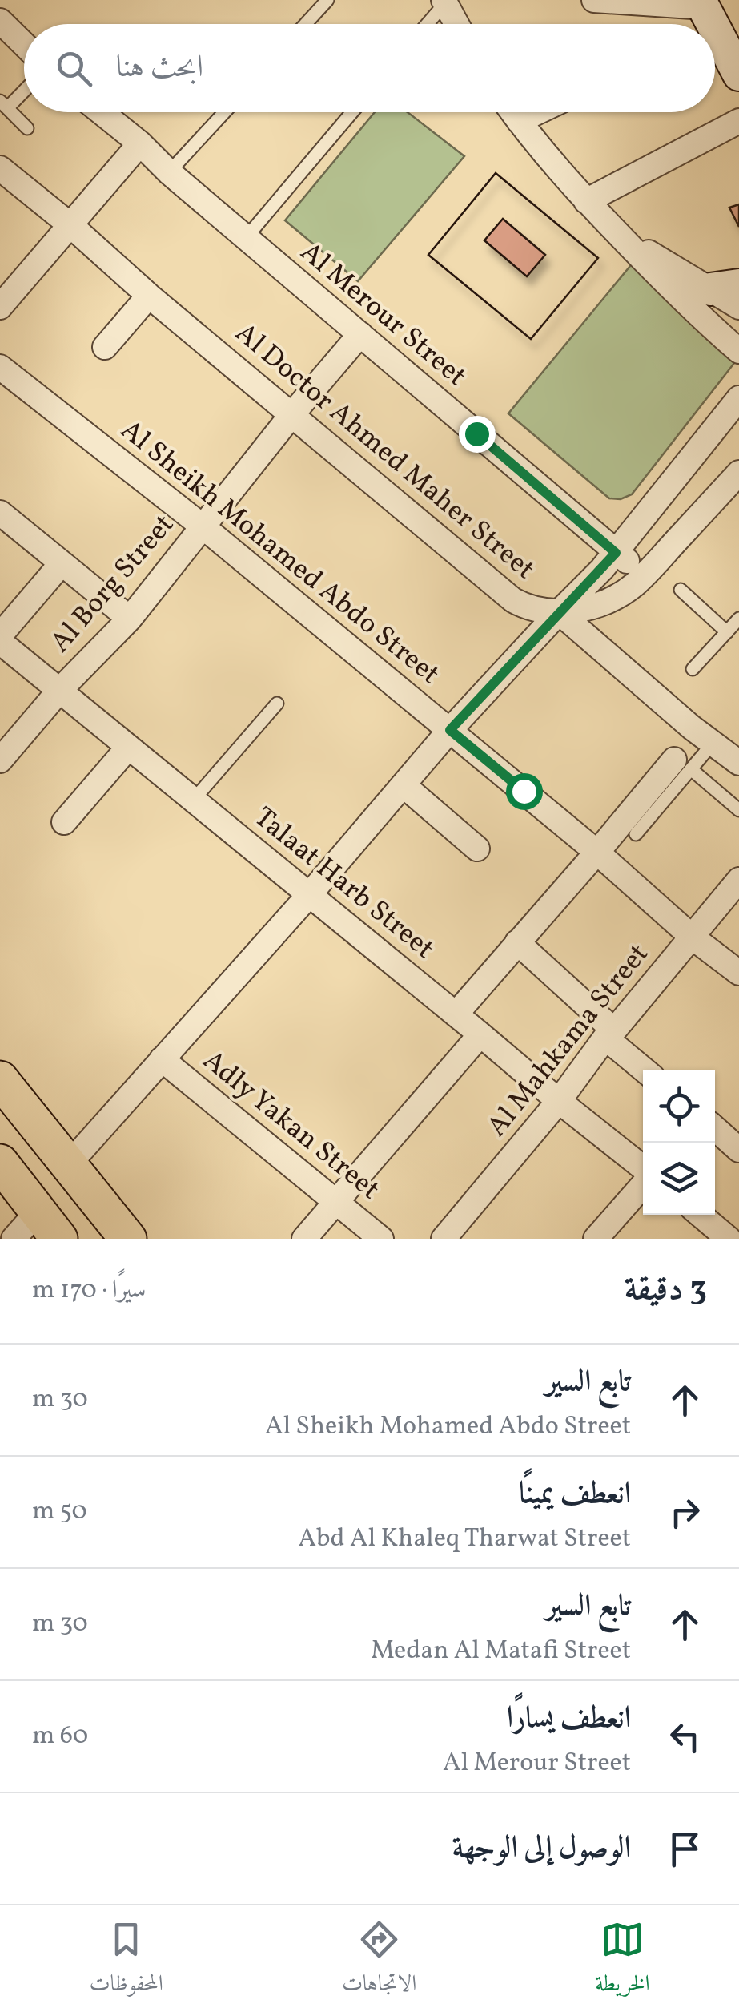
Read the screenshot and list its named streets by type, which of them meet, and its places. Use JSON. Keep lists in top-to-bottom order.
{
  "streets": {
    "street": [
      "Al Merour Street",
      "Al Doctor Ahmed Maher Street",
      "Al Sheikh Mohamed Abdo Street",
      "Al Borg Street",
      "Talaat Harb Street",
      "Al Mahkama Street",
      "Adly Yakan Street"
    ]
  },
  "crossings": [
    ["Al Merour Street", "Al Borg Street"],
    ["Al Doctor Ahmed Maher Street", "Al Borg Street"],
    ["Al Sheikh Mohamed Abdo Street", "Al Borg Street"],
    ["Al Sheikh Mohamed Abdo Street", "Al Mahkama Street"],
    ["Al Borg Street", "Talaat Harb Street"],
    ["Talaat Harb Street", "Al Mahkama Street"]
  ],
  "page": {
    "search": "ابحث هنا",
    "heading": ["3 دقيقة", "سيرًا · 170 m"],
    "list": [
      ["تابع السير", "Al Sheikh Mohamed Abdo Street", "30 m"],
      ["انعطف يمينًا", "Abd Al Khaleq Tharwat Street", "50 m"],
      ["تابع السير", "Medan Al Matafi Street", "30 m"],
      ["انعطف يسارًا", "Al Merour Street", "60 m"],
      "الوصول إلى الوجهة"
    ],
    "nav": ["الخريطة", "الاتجاهات", "المحفوظات"]
  }
}
